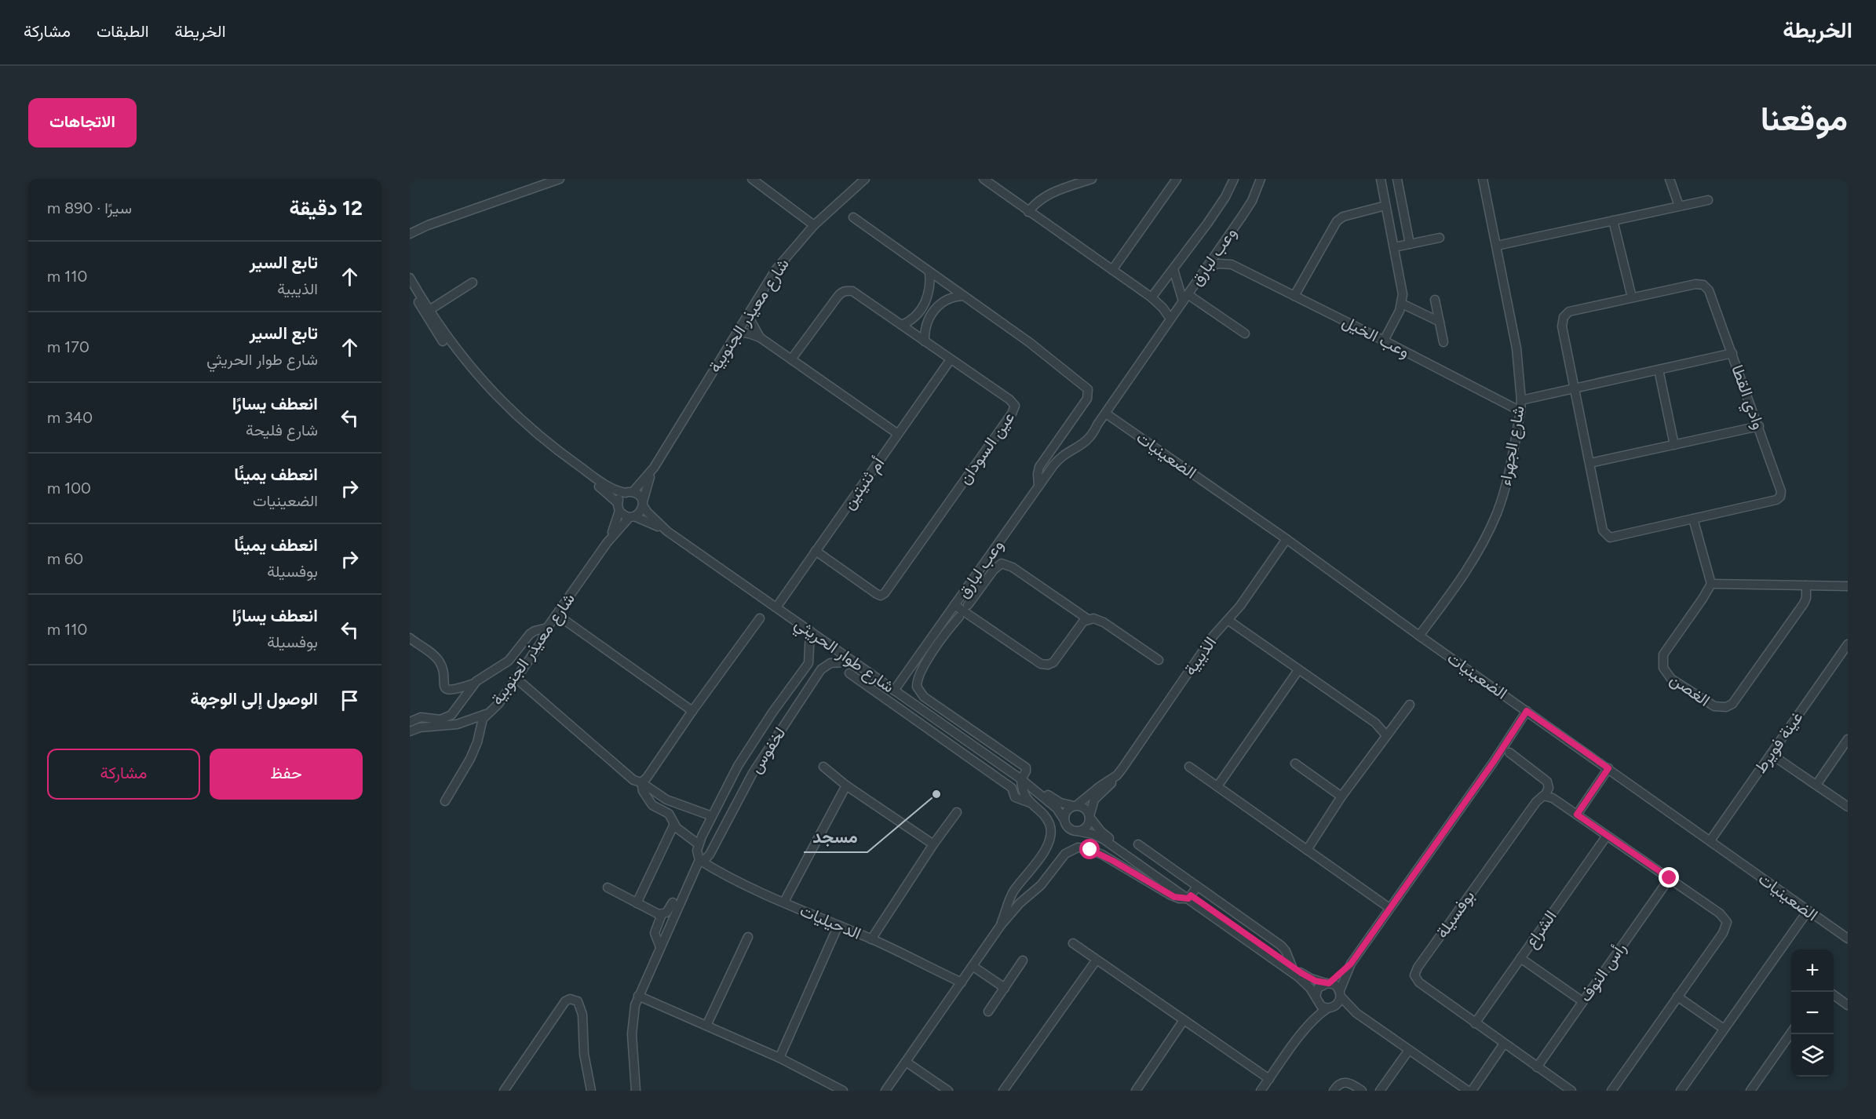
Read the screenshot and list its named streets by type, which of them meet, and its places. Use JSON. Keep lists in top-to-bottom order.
{
  "streets": {
    "street": [
      "وعب لبارق",
      "شارع معيذر الجنوبية",
      "وعب الخيل",
      "وادي القطا",
      "شارع الجهراء",
      "عين السودان",
      "الضعينيات",
      "أم ثنيتين",
      "شارع طوار الحريثي",
      "الذيبية",
      "الغصن",
      "غينة فويرط",
      "لخفوس",
      "بوفسيلة",
      "الدحيليات",
      "الشراع",
      "رأس النوف"
    ]
  },
  "crossings": [
    ["وعب لبارق", "الضعينيات"],
    ["وعب لبارق", "شارع طوار الحريثي"],
    ["شارع معيذر الجنوبية", "شارع طوار الحريثي"],
    ["وعب الخيل", "شارع الجهراء"],
    ["شارع الجهراء", "الضعينيات"],
    ["عين السودان", "أم ثنيتين"],
    ["الضعينيات", "الذيبية"],
    ["الضعينيات", "غينة فويرط"],
    ["أم ثنيتين", "شارع طوار الحريثي"],
    ["شارع طوار الحريثي", "الذيبية"],
    ["شارع طوار الحريثي", "لخفوس"],
    ["لخفوس", "الدحيليات"],
    ["بوفسيلة", "الشراع"],
    ["بوفسيلة", "رأس النوف"]
  ],
  "places": ["مسجد"],
  "page": {
    "header": "الخريطة",
    "nav": ["الخريطة", "الطبقات", "مشاركة"],
    "title": "موقعنا",
    "buttons": [
      "الاتجاهات",
      ["حفظ", "مشاركة"]
    ],
    "heading": ["12 دقيقة", "سيرًا · 890 m"],
    "list": [
      ["تابع السير", "الذيبية", "110 m"],
      ["تابع السير", "شارع طوار الحريثي", "170 m"],
      ["انعطف يسارًا", "شارع فليحة", "340 m"],
      ["انعطف يمينًا", "الضعينيات", "100 m"],
      ["انعطف يمينًا", "بوفسيلة", "60 m"],
      ["انعطف يسارًا", "بوفسيلة", "110 m"],
      "الوصول إلى الوجهة"
    ],
    "map_buttons": ["+", "−"]
  }
}
